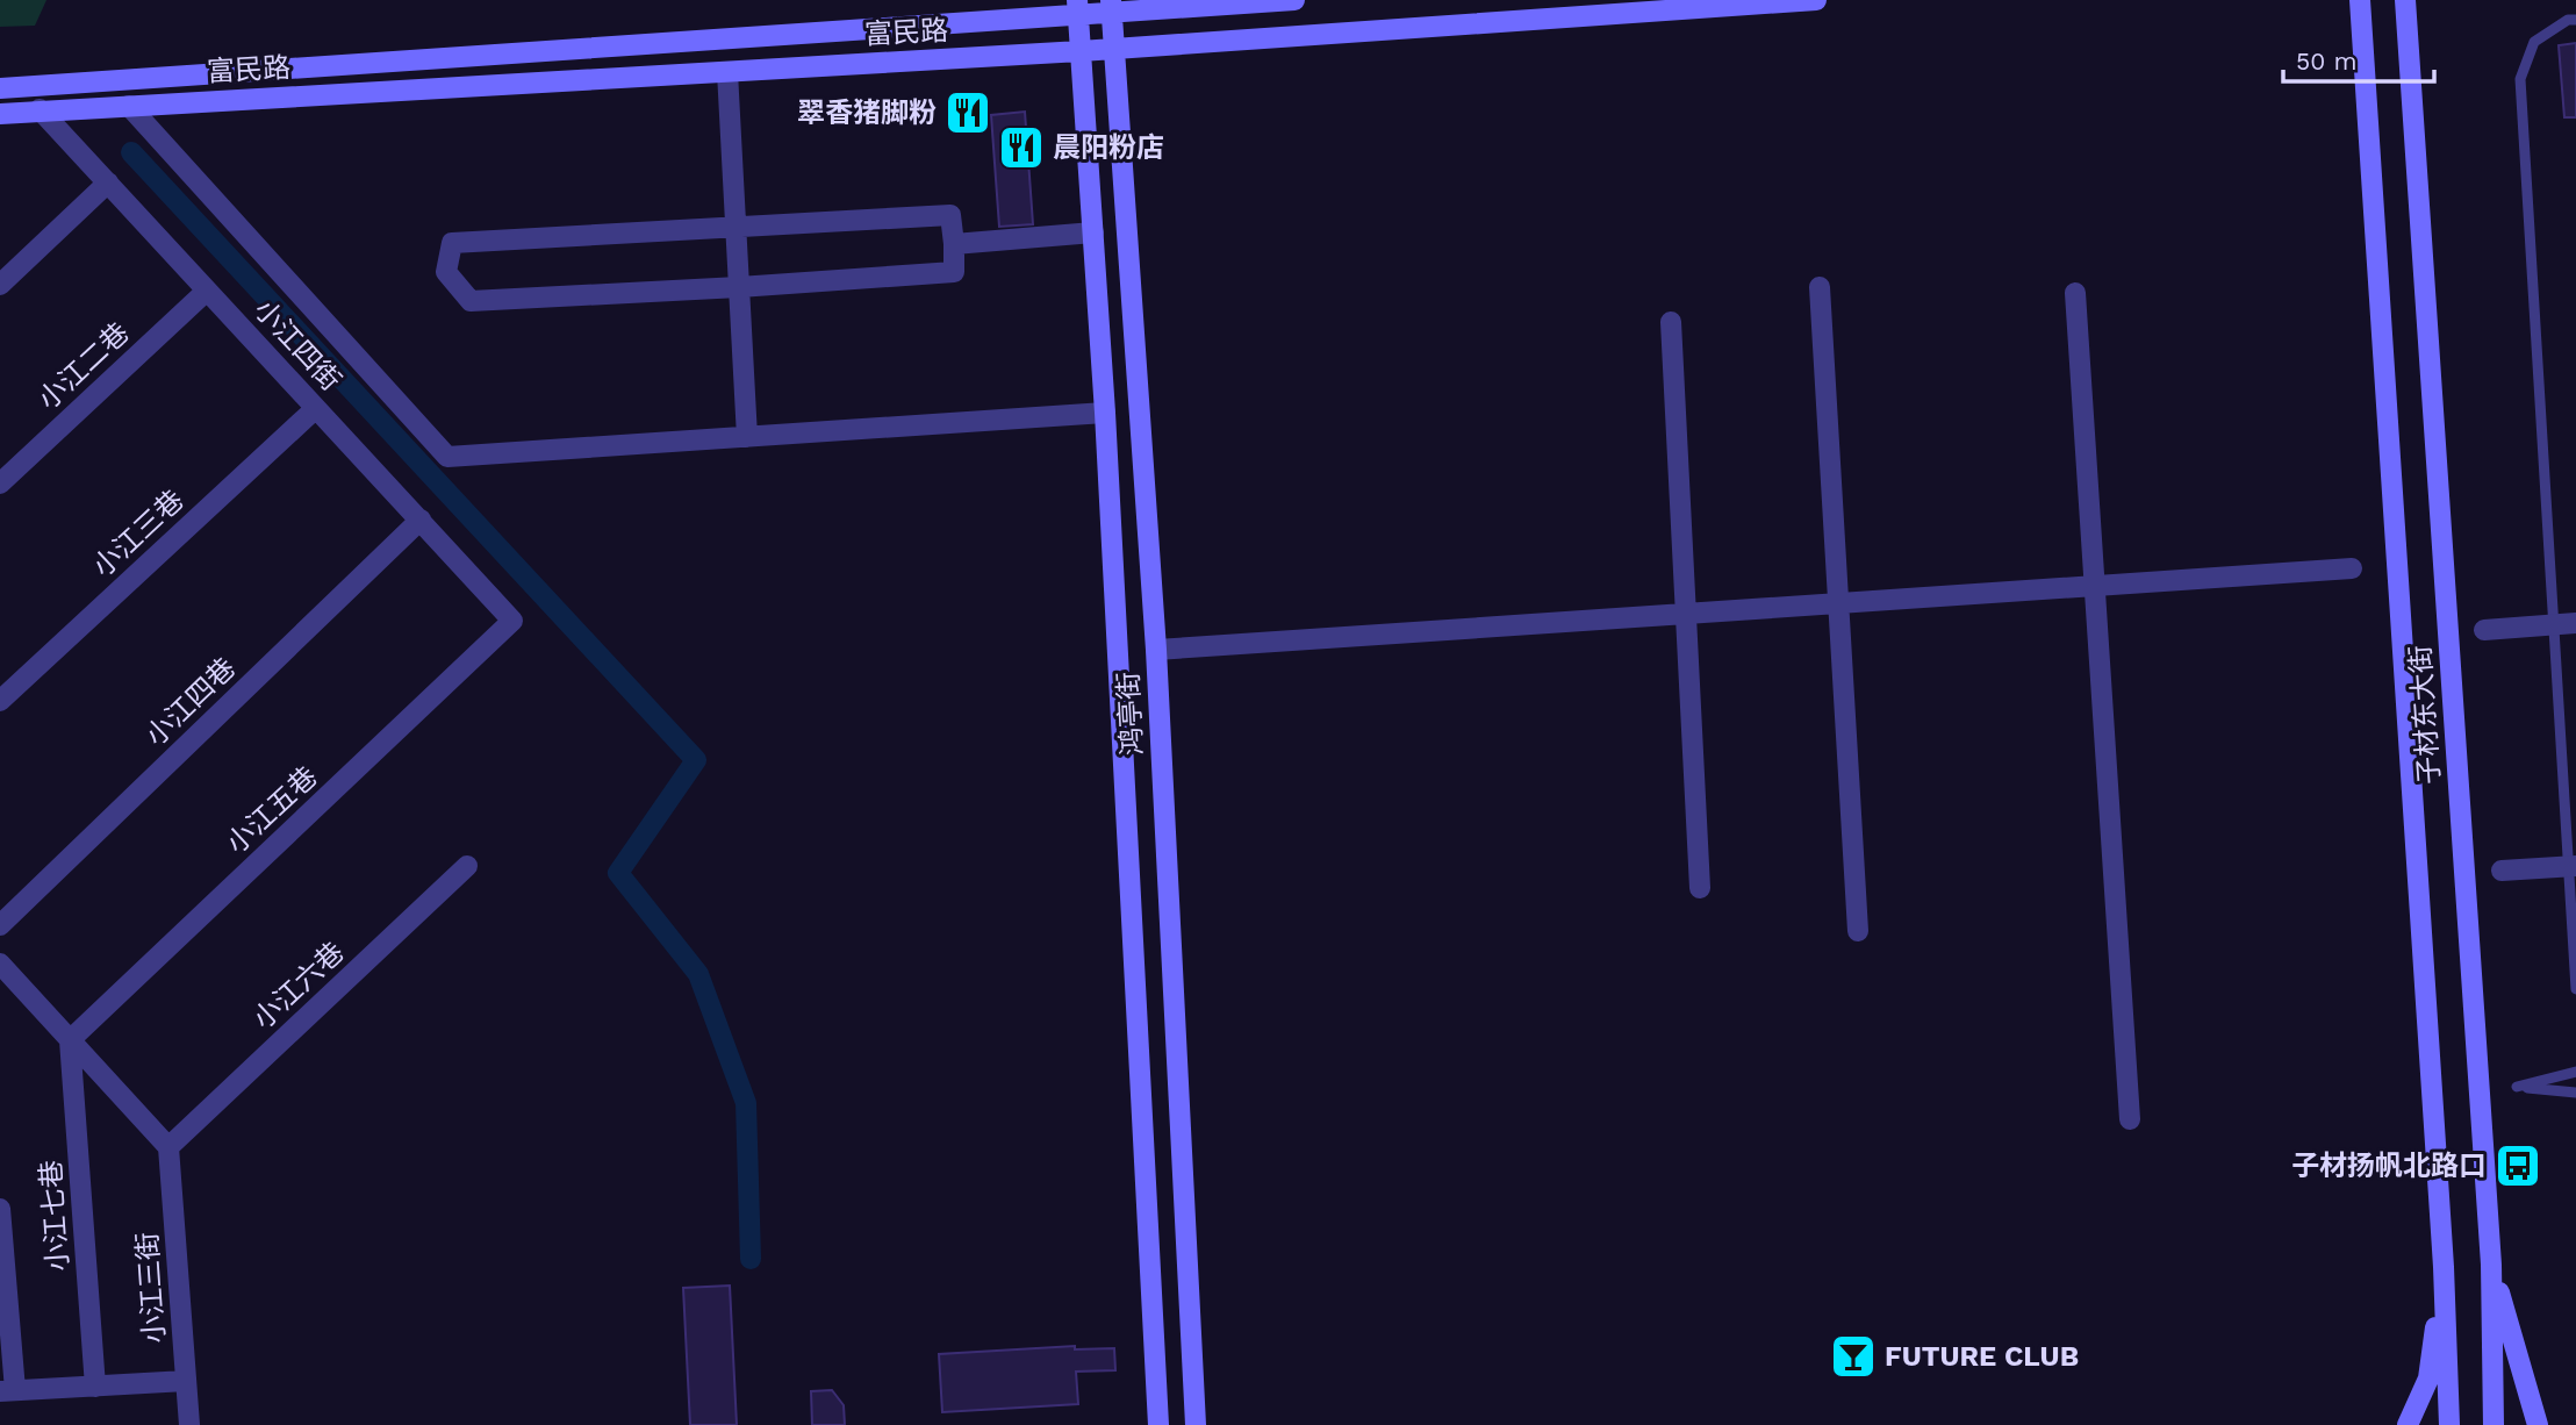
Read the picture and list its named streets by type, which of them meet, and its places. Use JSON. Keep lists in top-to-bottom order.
{
  "streets": {
    "street": [
      "富民路",
      "小江四街",
      "小江二巷",
      "小江三巷",
      "小江四巷",
      "鸿亭街",
      "子材东大街",
      "小江五巷",
      "小江六巷",
      "小江七巷",
      "小江三街"
    ]
  },
  "crossings": [
    ["富民路", "小江四街"],
    ["富民路", "鸿亭街"],
    ["小江四街", "小江二巷"],
    ["小江四街", "小江三巷"],
    ["小江四街", "小江四巷"],
    ["小江四街", "小江五巷"],
    ["小江五巷", "小江七巷"],
    ["小江六巷", "小江三街"]
  ],
  "places": {
    "restaurant": ["翠香猪脚粉", "晨阳粉店"],
    "bus stop": ["子材扬帆北路口"],
    "bar": ["FUTURE CLUB"]
  },
  "scale_bar": "50 m"
}
